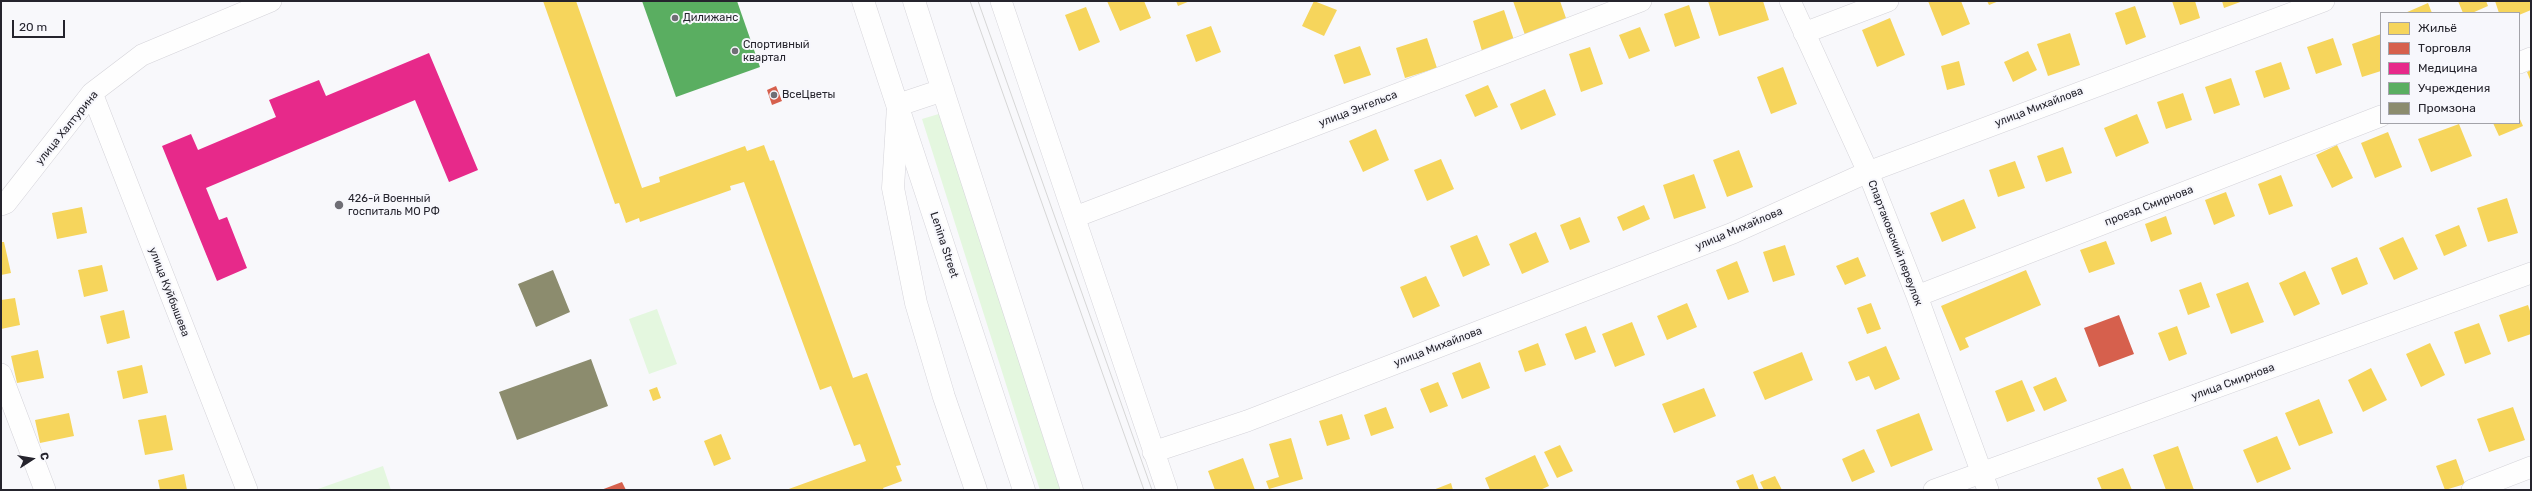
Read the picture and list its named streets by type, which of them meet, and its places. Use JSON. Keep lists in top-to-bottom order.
{
  "streets": {
    "main road": ["Lenina Street"],
    "street": [
      "улица Михайлова",
      "улица Энгельса",
      "улица Халтурина",
      "проезд Смирнова",
      "Спартаковский переулок",
      "улица Куйбышева",
      "улица Смирнова"
    ]
  },
  "crossings": [
    ["улица Михайлова", "Спартаковский переулок"],
    ["улица Халтурина", "улица Куйбышева"],
    ["проезд Смирнова", "Спартаковский переулок"],
    ["Спартаковский переулок", "улица Смирнова"]
  ],
  "places": [
    "Дилижанс",
    "Спортивный квартал",
    "ВсеЦветы",
    "426-й Военный госпиталь МО РФ"
  ],
  "legend": [
    "Жильё",
    "Торговля",
    "Медицина",
    "Учреждения",
    "Промзона"
  ],
  "scale_bar": "20 m",
  "north": "right"
}
